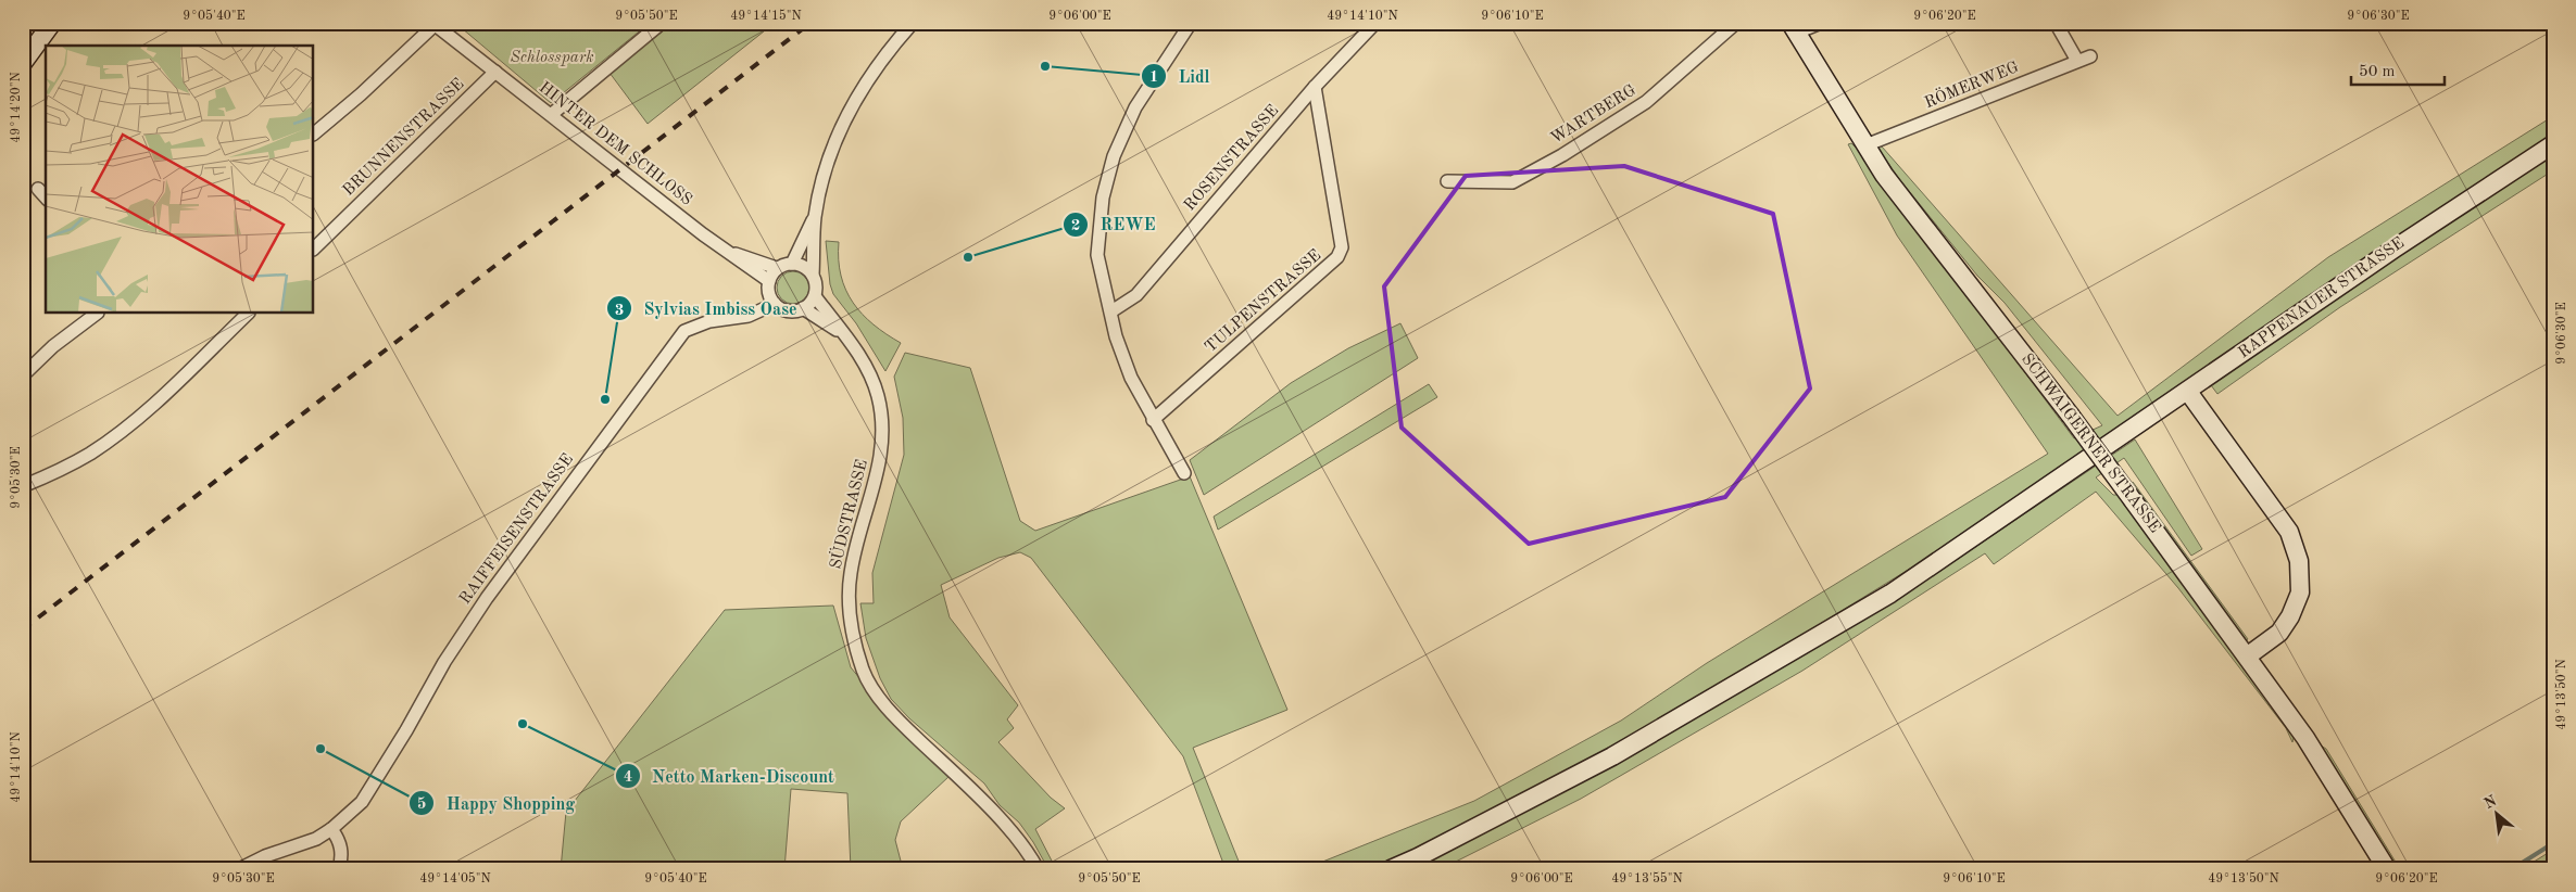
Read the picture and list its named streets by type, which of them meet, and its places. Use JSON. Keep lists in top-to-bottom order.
{
  "streets": {
    "main road": ["RAPPENAUER STRASSE", "SCHWAIGERNER STRASSE"],
    "street": [
      "RÖMERWEG",
      "WARTBERG",
      "BRUNNENSTRASSE",
      "HINTER DEM SCHLOSS",
      "ROSENSTRASSE",
      "TULPENSTRASSE",
      "SÜDSTRASSE",
      "RAIFFEISENSTRASSE"
    ]
  },
  "crossings": [
    ["RÖMERWEG", "SCHWAIGERNER STRASSE"],
    ["BRUNNENSTRASSE", "HINTER DEM SCHLOSS"],
    ["HINTER DEM SCHLOSS", "SÜDSTRASSE"],
    ["HINTER DEM SCHLOSS", "RAIFFEISENSTRASSE"],
    ["ROSENSTRASSE", "TULPENSTRASSE"],
    ["SÜDSTRASSE", "RAIFFEISENSTRASSE"]
  ],
  "parks": ["Schlosspark"],
  "places": [
    "Lidl",
    "REWE",
    "Sylvias Imbiss Oase",
    "Netto Marken-Discount",
    "Happy Shopping"
  ],
  "scale_bar": "50 m",
  "north": "top left",
  "coordinates": [
    "9°05'40\"E",
    "9°05'50\"E",
    "49°14'15\"N",
    "9°06'00\"E",
    "49°14'10\"N",
    "9°06'10\"E",
    "9°06'20\"E",
    "9°06'30\"E",
    "49°14'20\"N",
    "9°05'30\"E",
    "49°13'50\"N",
    "49°14'05\"N",
    "49°13'55\"N"
  ]
}
